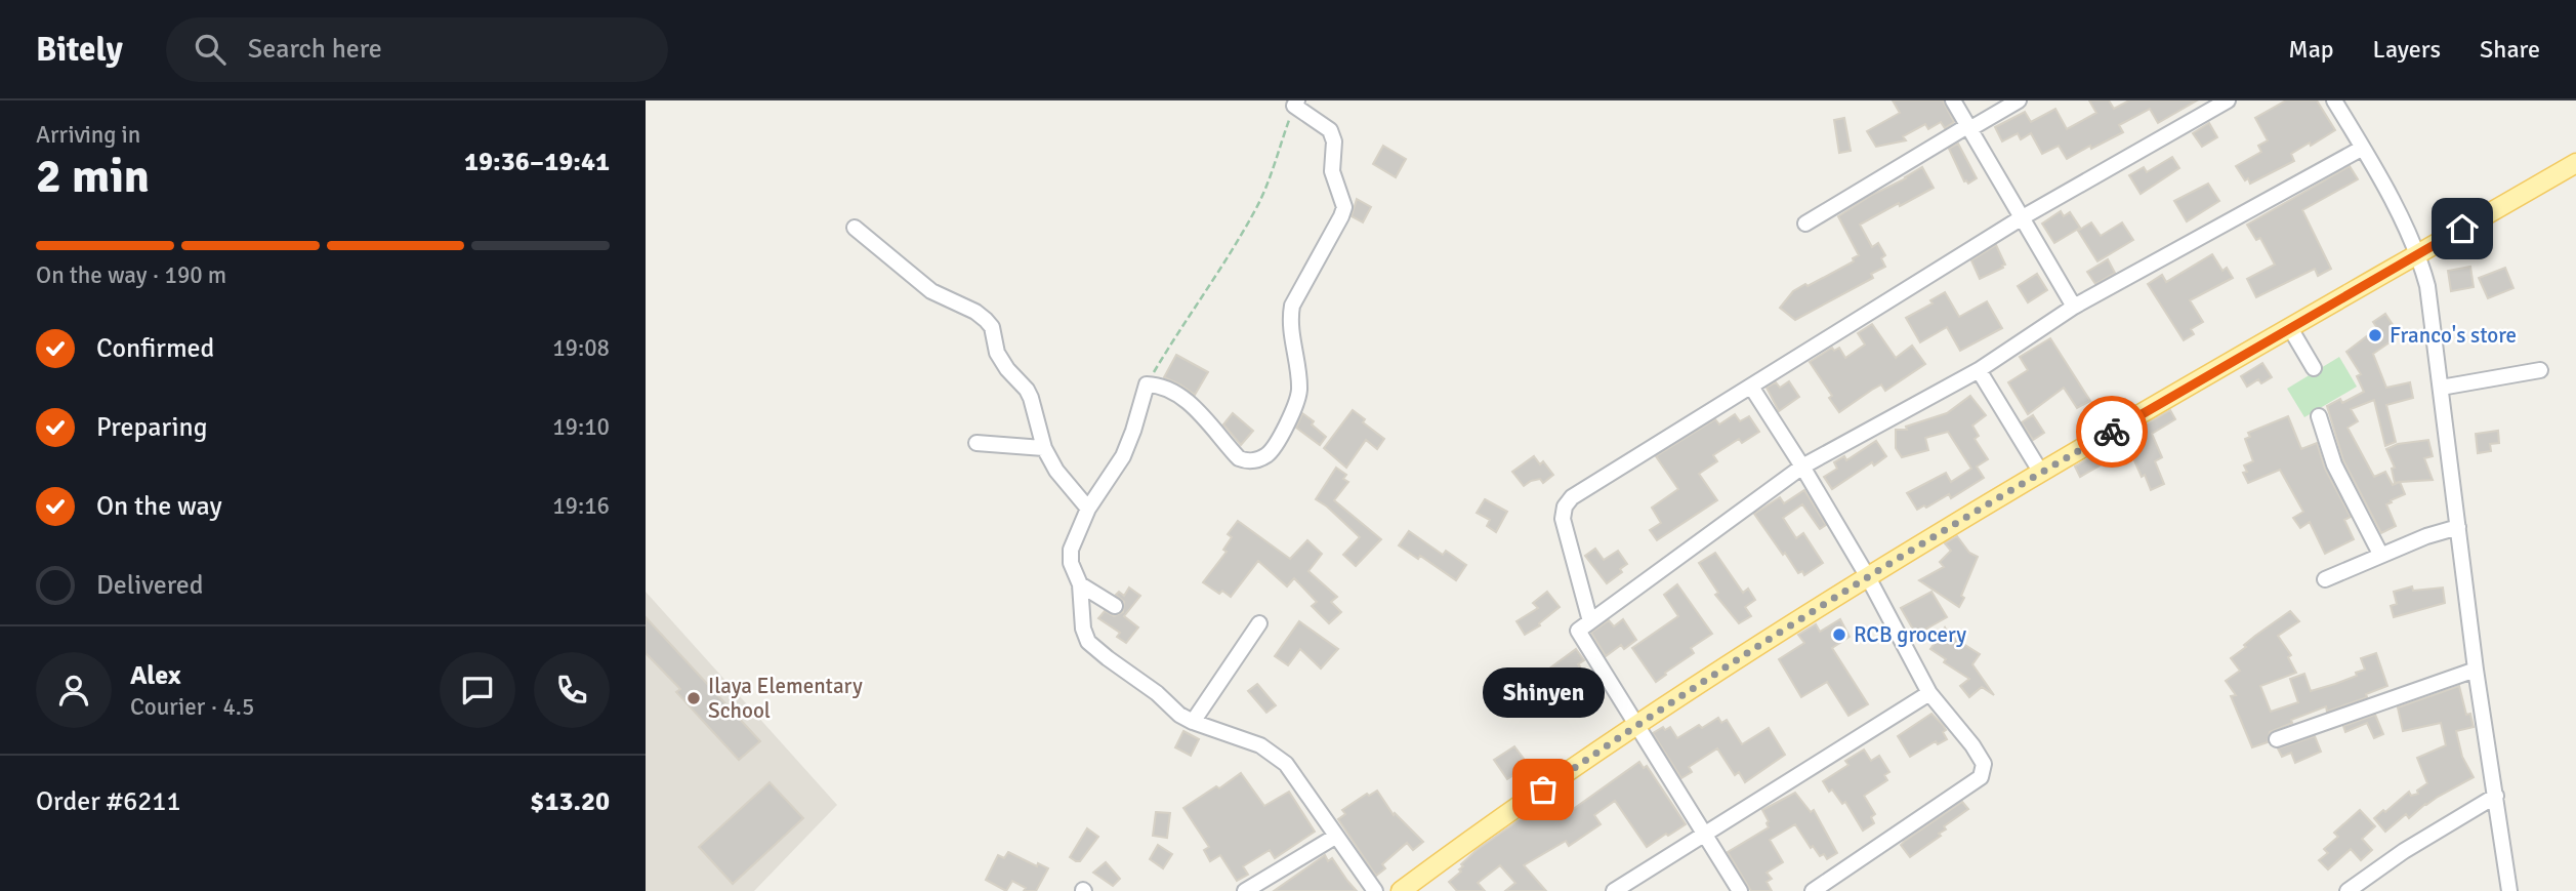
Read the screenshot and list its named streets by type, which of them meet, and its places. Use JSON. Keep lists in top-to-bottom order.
{
  "places": [
    "Franco's store",
    "RCB grocery",
    "Ilaya Elementary School",
    "Shinyen"
  ],
  "page": {
    "header": "Bitely",
    "search": "Search here",
    "nav": ["Map", "Layers", "Share"],
    "heading": ["2 min", "Arriving in", "19:36–19:41"],
    "panel": [
      "Alex",
      "Courier · 4.5",
      "Order #6211",
      "$13.20"
    ],
    "bar": "On the way · 190 m",
    "list": [
      ["Confirmed", "19:08"],
      ["Preparing", "19:10"],
      ["On the way", "19:16"],
      "Delivered"
    ],
    "bubble": "Shinyen"
  }
}
